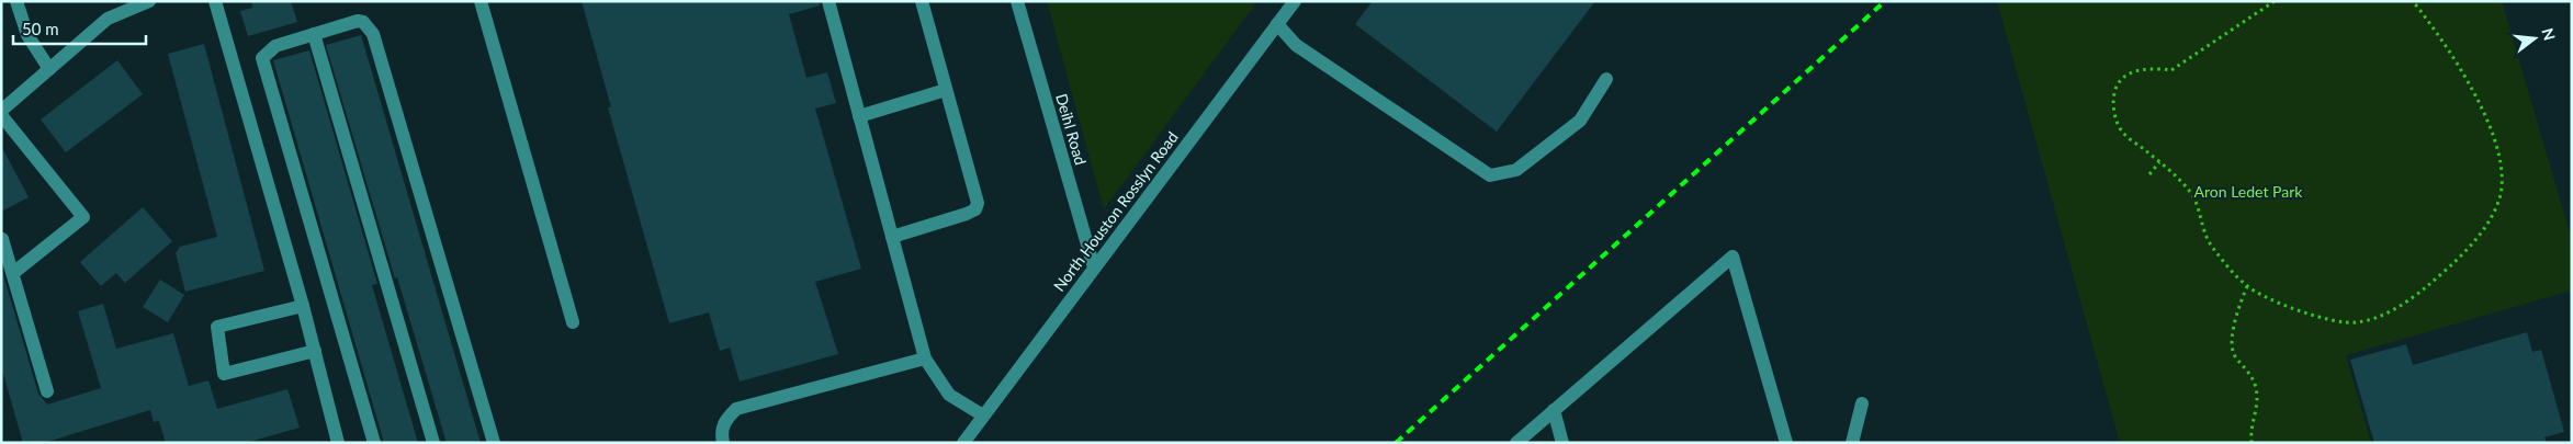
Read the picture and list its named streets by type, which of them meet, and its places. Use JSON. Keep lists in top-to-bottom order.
{
  "streets": {
    "street": ["Deihl Road", "North Houston Rosslyn Road"]
  },
  "crossings": [
    ["Deihl Road", "North Houston Rosslyn Road"]
  ],
  "parks": ["Aron Ledet Park"],
  "scale_bar": "50 m",
  "north": "right"
}
